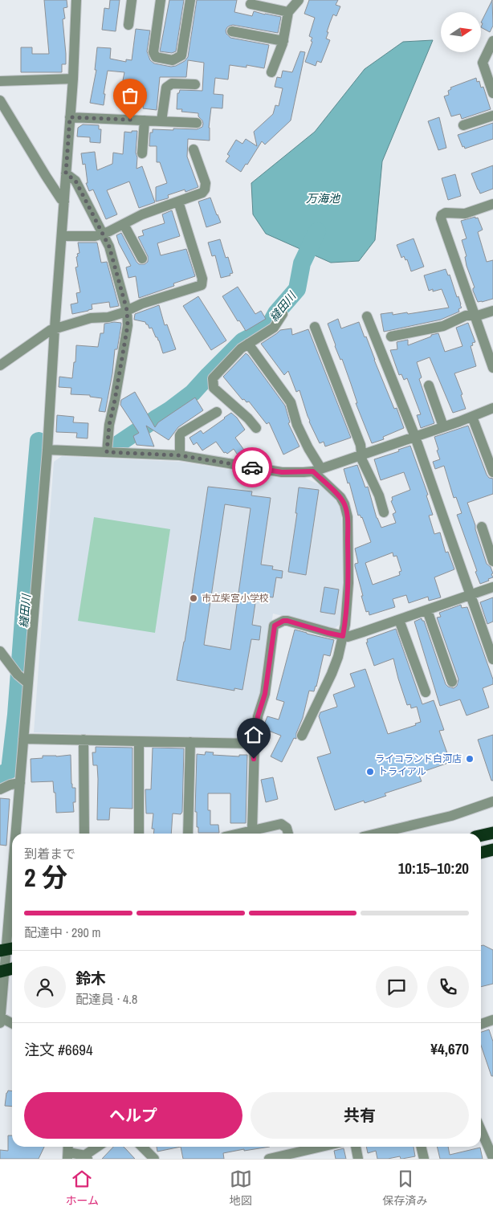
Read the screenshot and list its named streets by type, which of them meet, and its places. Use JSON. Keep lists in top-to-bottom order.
{
  "water": ["万海池", "縫田川"],
  "places": ["市立柴宮小学校", "ライコランド白河店", "トライアル"],
  "north": "right",
  "page": {
    "heading": ["2 分", "到着まで", "10:15–10:20"],
    "panel": [
      "鈴木",
      "配達員 · 4.8",
      "注文 #6694",
      "¥4,670"
    ],
    "bar": "配達中 · 290 m",
    "buttons": ["ヘルプ", "共有"],
    "tabs": ["ホーム", "地図", "保存済み"]
  }
}
